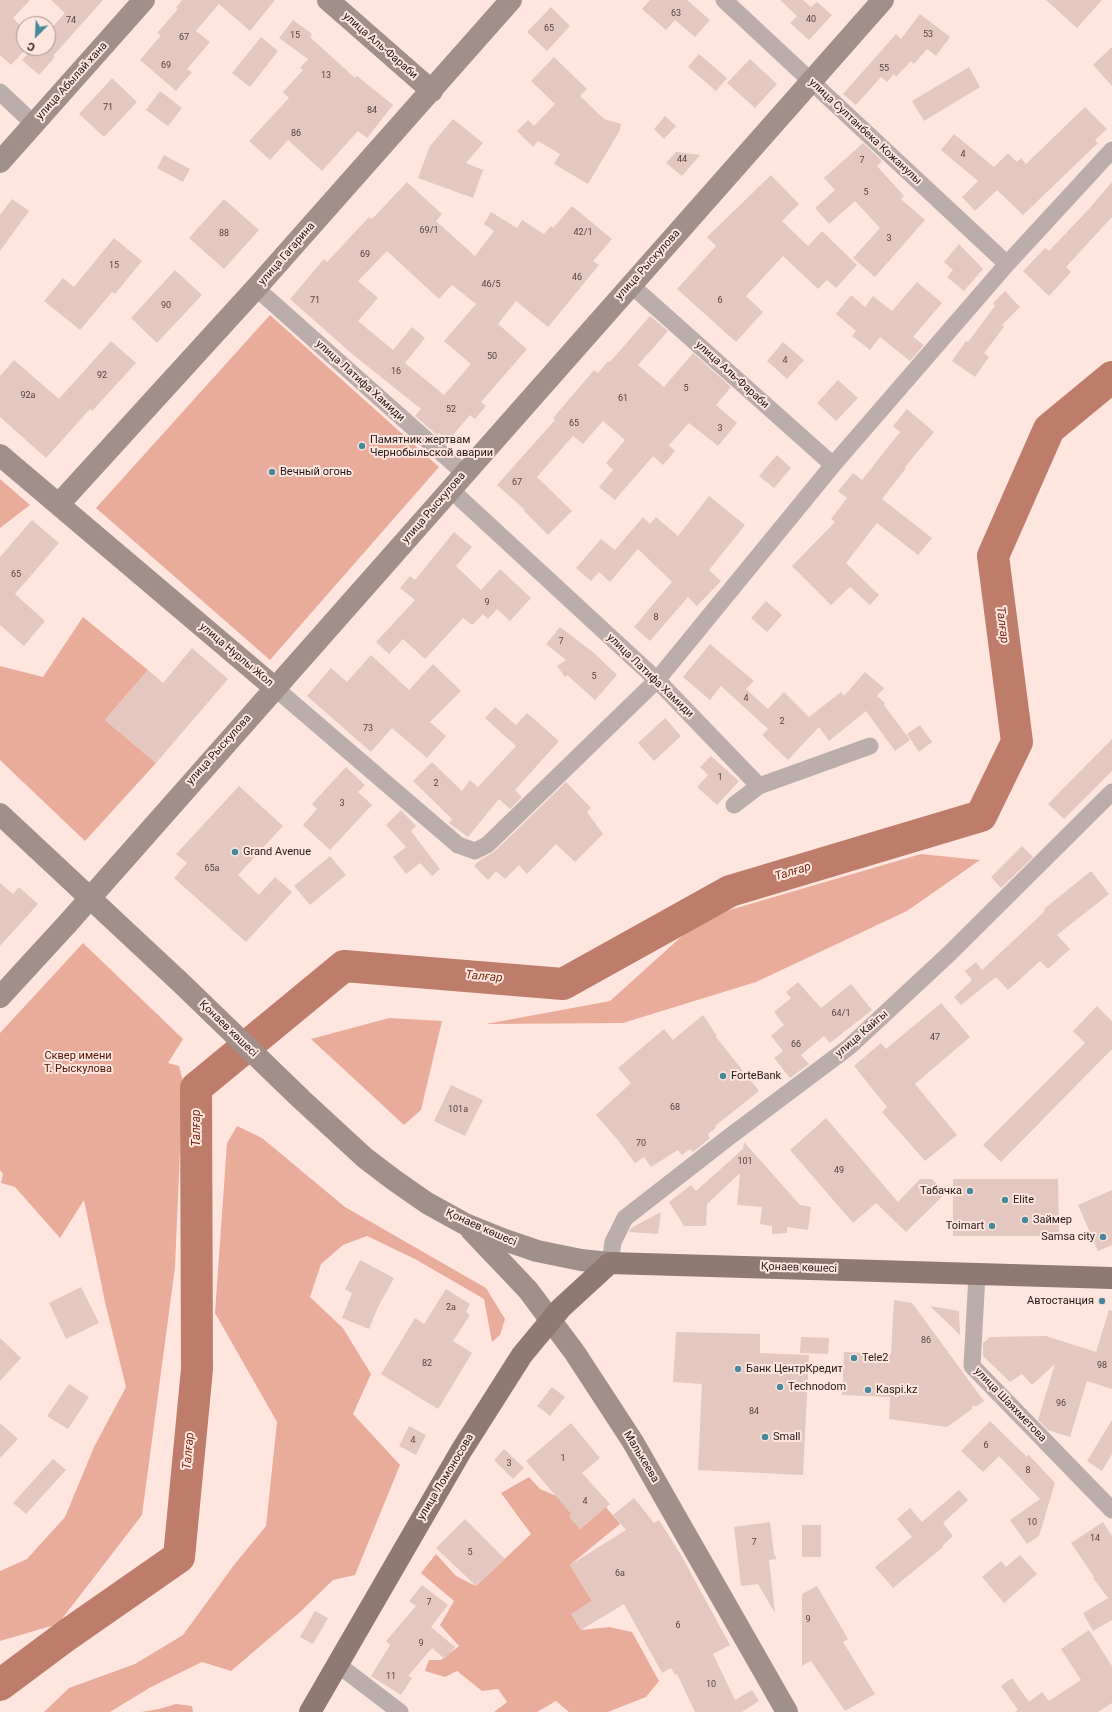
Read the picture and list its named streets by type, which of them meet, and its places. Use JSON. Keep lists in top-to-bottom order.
{
  "streets": {
    "main road": [
      "улица Аль-Фараби",
      "улица Абылай хана",
      "улица Гагарина",
      "улица Рыскулова",
      "улица Нурлы Жол",
      "Қонаев көшесі",
      "Малькеева",
      "улица Ломоносова"
    ],
    "street": [
      "улица Султанбека Кожанулы",
      "улица Латифа Хамиди",
      "улица Кайгы",
      "улица Шаяхметова"
    ]
  },
  "crossings": [
    ["улица Аль-Фараби", "улица Гагарина"],
    ["улица Аль-Фараби", "улица Рыскулова"],
    ["улица Султанбека Кожанулы", "улица Рыскулова"],
    ["улица Гагарина", "улица Латифа Хамиди"],
    ["улица Гагарина", "улица Нурлы Жол"],
    ["улица Рыскулова", "улица Латифа Хамиди"],
    ["улица Рыскулова", "улица Нурлы Жол"],
    ["улица Рыскулова", "Қонаев көшесі"],
    ["улица Латифа Хамиди", "улица Нурлы Жол"],
    ["Қонаев көшесі", "улица Кайгы"],
    ["Қонаев көшесі", "улица Шаяхметова"],
    ["Қонаев көшесі", "Малькеева"],
    ["Қонаев көшесі", "улица Ломоносова"],
    ["улица Кайгы", "улица Ломоносова"],
    ["Малькеева", "улица Ломоносова"]
  ],
  "water": ["Талғар"],
  "parks": ["Сквер имени Т. Рыскулова"],
  "places": [
    "Памятник жертвам Чернобыльской аварии",
    "Вечный огонь",
    "Grand Avenue",
    "ForteBank",
    "Табачка",
    "Elite",
    "Займер",
    "Toimart",
    "Samsa city",
    "Автостанция",
    "Tele2",
    "Банк ЦентрКредит",
    "Technodom",
    "Kaspi.kz",
    "Small"
  ],
  "house_numbers": [
    "63",
    "40",
    "74",
    "65",
    "53",
    "15",
    "67",
    "69",
    "55",
    "13",
    "71",
    "84",
    "86",
    "4",
    "44",
    "7",
    "5",
    "69/1",
    "42/1",
    "88",
    "3",
    "69",
    "15",
    "46",
    "46/5",
    "71",
    "6",
    "90",
    "50",
    "4",
    "16",
    "92",
    "5",
    "92а",
    "61",
    "52",
    "65",
    "3",
    "67",
    "65",
    "9",
    "8",
    "7",
    "5",
    "4",
    "2",
    "73",
    "1",
    "2",
    "3",
    "65а",
    "64/1",
    "47",
    "66",
    "68",
    "101а",
    "70",
    "101",
    "49",
    "2а",
    "86",
    "82",
    "98",
    "96",
    "84",
    "4",
    "6",
    "1",
    "3",
    "8",
    "4",
    "10",
    "14",
    "7",
    "5",
    "6а",
    "7",
    "9",
    "6",
    "9",
    "11",
    "10"
  ],
  "north": "bottom left"
}
